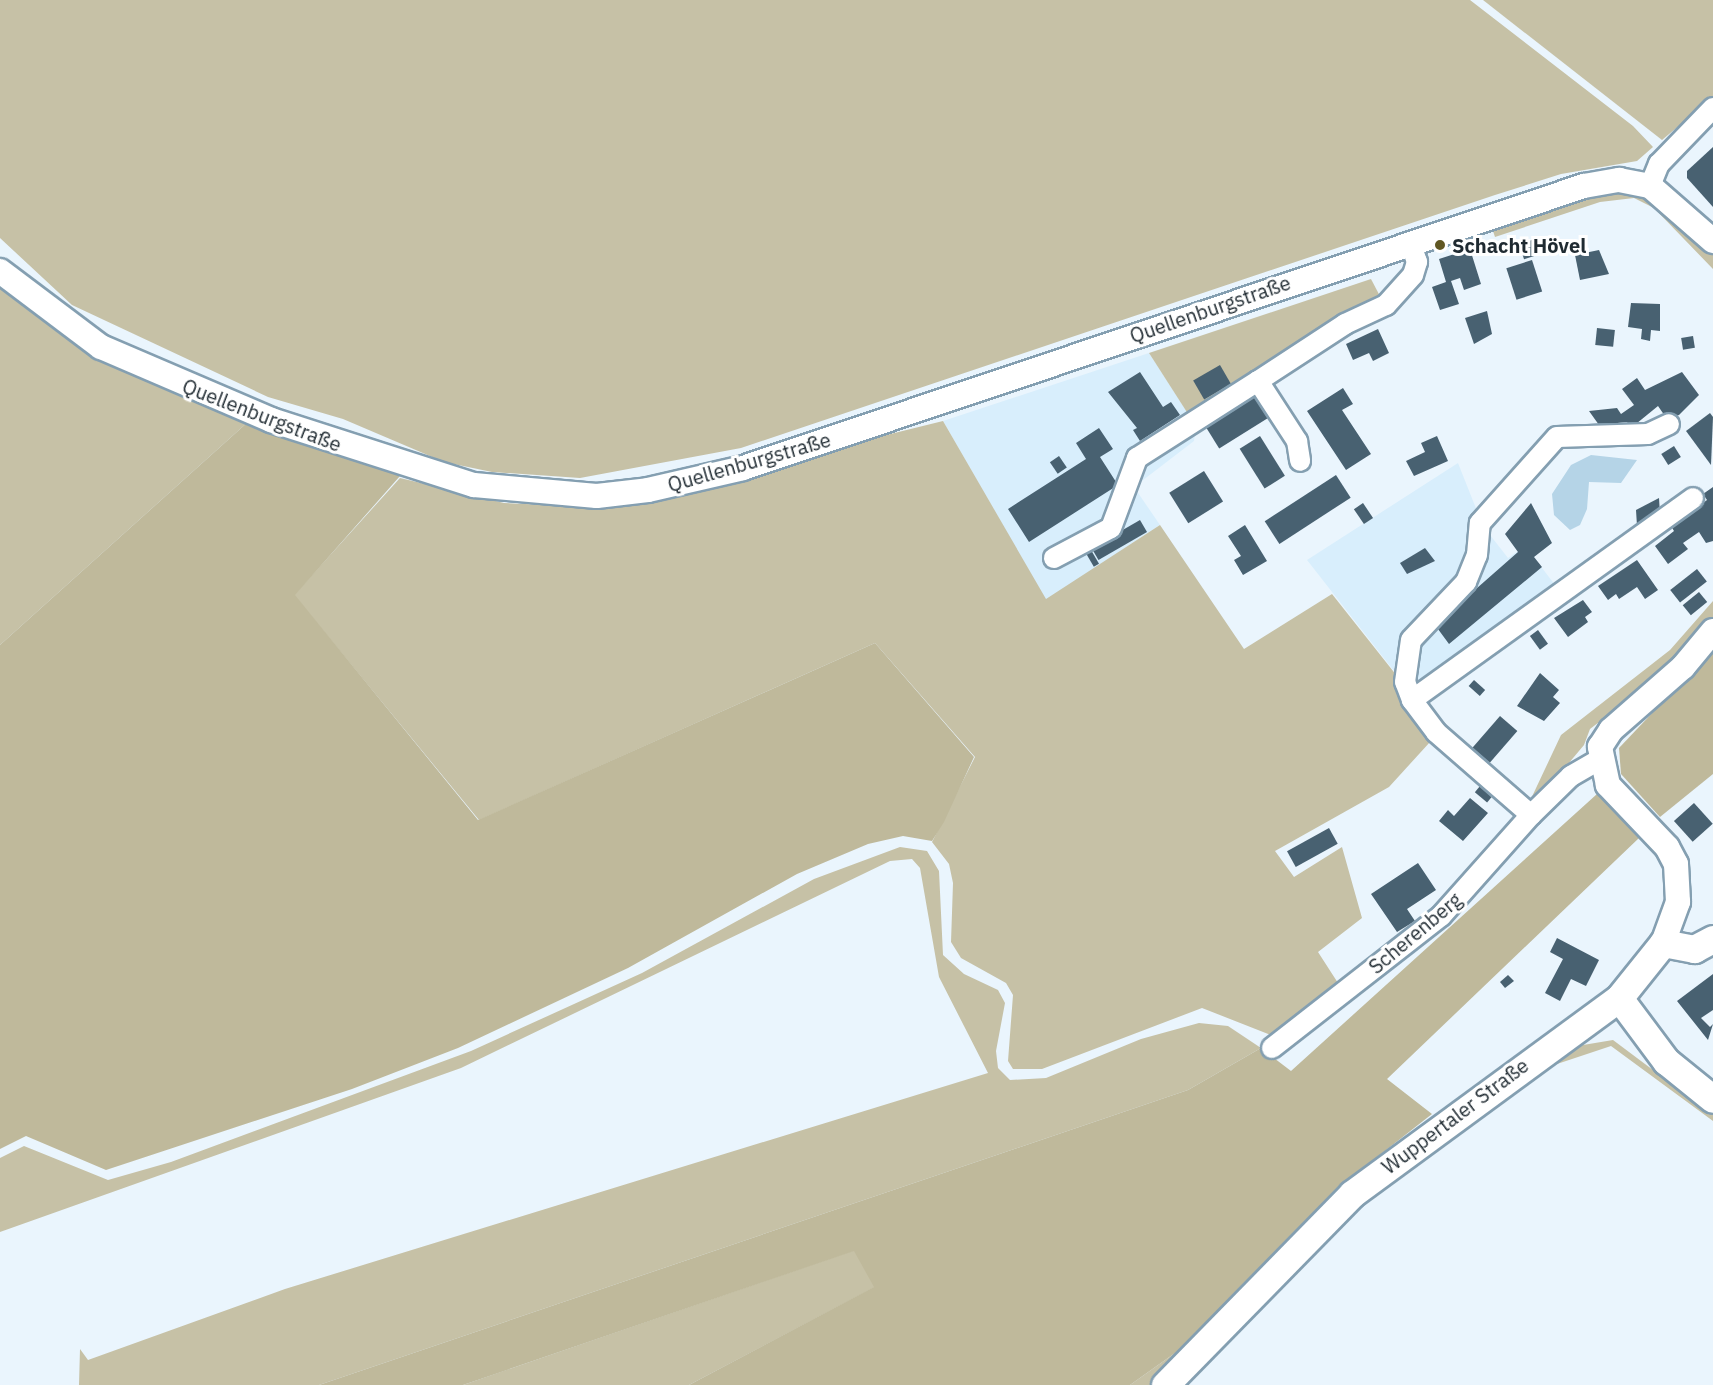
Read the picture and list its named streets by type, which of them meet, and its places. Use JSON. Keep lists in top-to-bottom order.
{
  "streets": {
    "main road": ["Wuppertaler Straße"],
    "street": ["Quellenburgstraße", "Scherenberg"]
  },
  "crossings": [
    ["Scherenberg", "Wuppertaler Straße"]
  ],
  "places": ["Schacht Hövel"]
}
